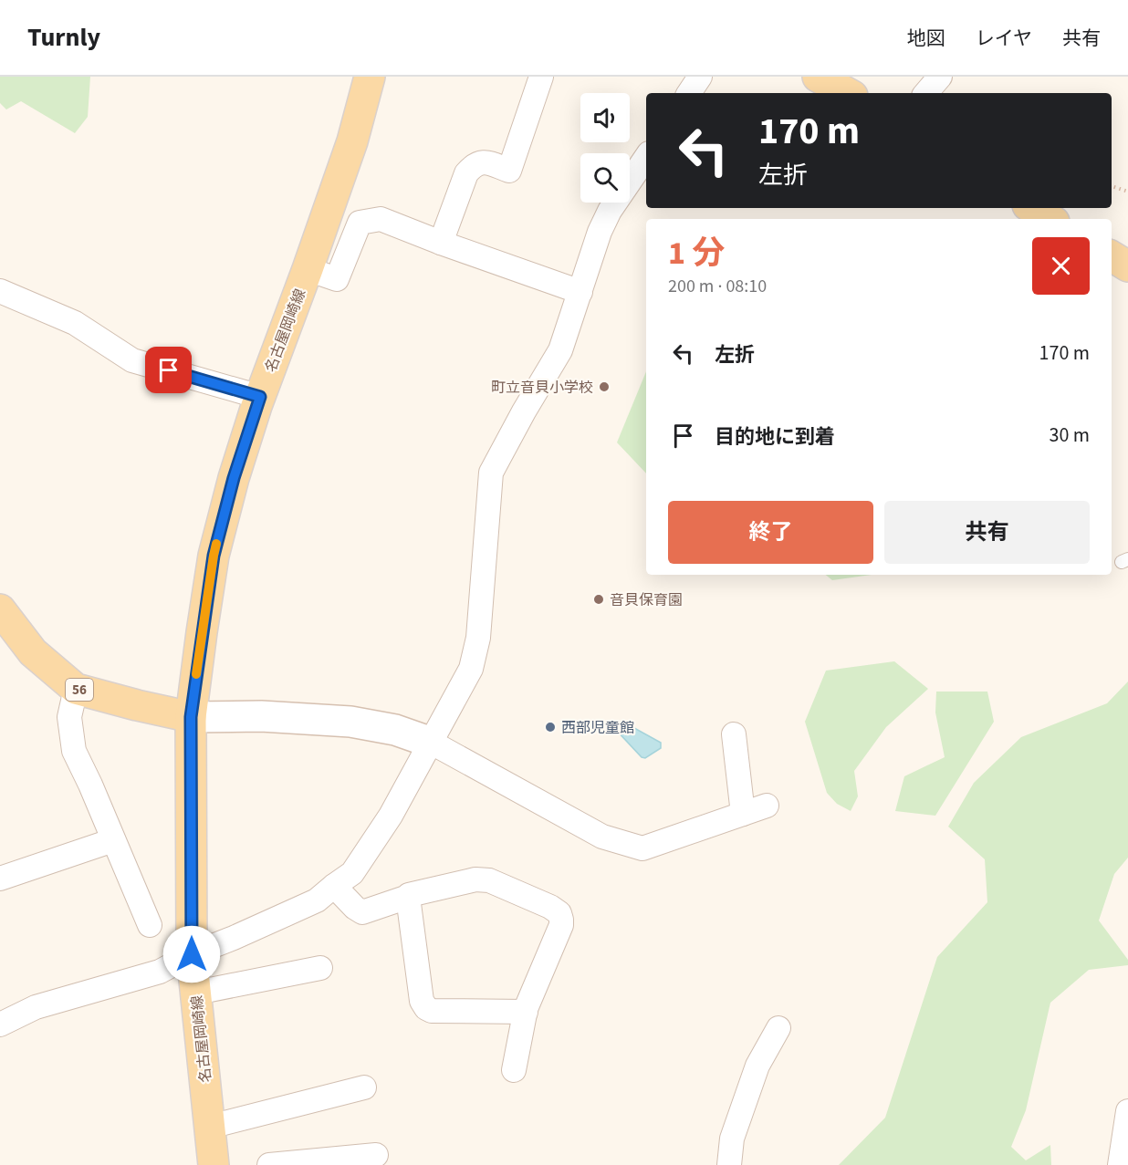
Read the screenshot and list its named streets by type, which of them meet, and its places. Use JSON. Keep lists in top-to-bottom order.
{
  "streets": {
    "main road": ["名古屋岡崎線", "56"]
  },
  "crossings": [
    ["名古屋岡崎線", "56"]
  ],
  "places": ["町立音貝小学校", "音貝保育園", "西部児童館"],
  "page": {
    "header": "Turnly",
    "nav": ["地図", "レイヤ", "共有"],
    "turn": ["170 m", "左折"],
    "heading": ["1 分", "200 m · 08:10"],
    "list": [
      {
        "name": "左折",
        "value": "170 m"
      },
      {
        "name": "目的地に到着",
        "value": "30 m"
      }
    ],
    "buttons": ["終了", "共有"]
  }
}
